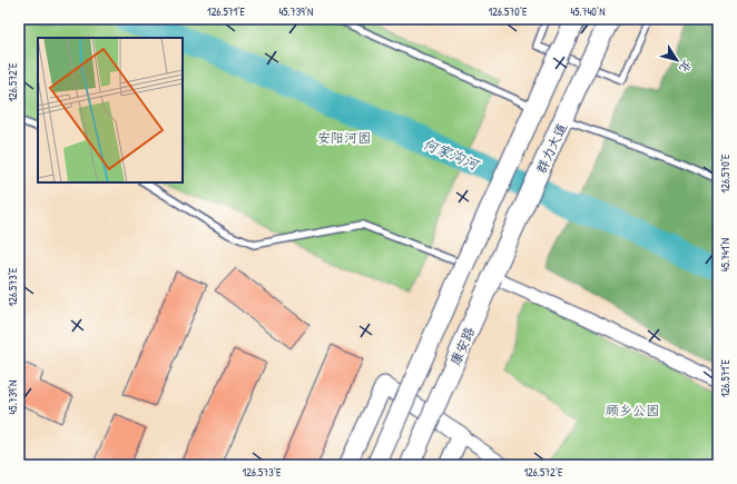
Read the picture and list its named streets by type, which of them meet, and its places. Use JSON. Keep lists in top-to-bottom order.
{
  "streets": {
    "main road": ["群力大道", "康安路"]
  },
  "crossings": [
    ["群力大道", "康安路"]
  ],
  "water": ["何家沟河"],
  "parks": ["安阳河园", "顾乡公园"],
  "north": "bottom right",
  "coordinates": [
    "126.571°E",
    "45.739°N",
    "126.570°E",
    "45.740°N",
    "126.572°E",
    "45.741°N",
    "126.573°E"
  ]
}
